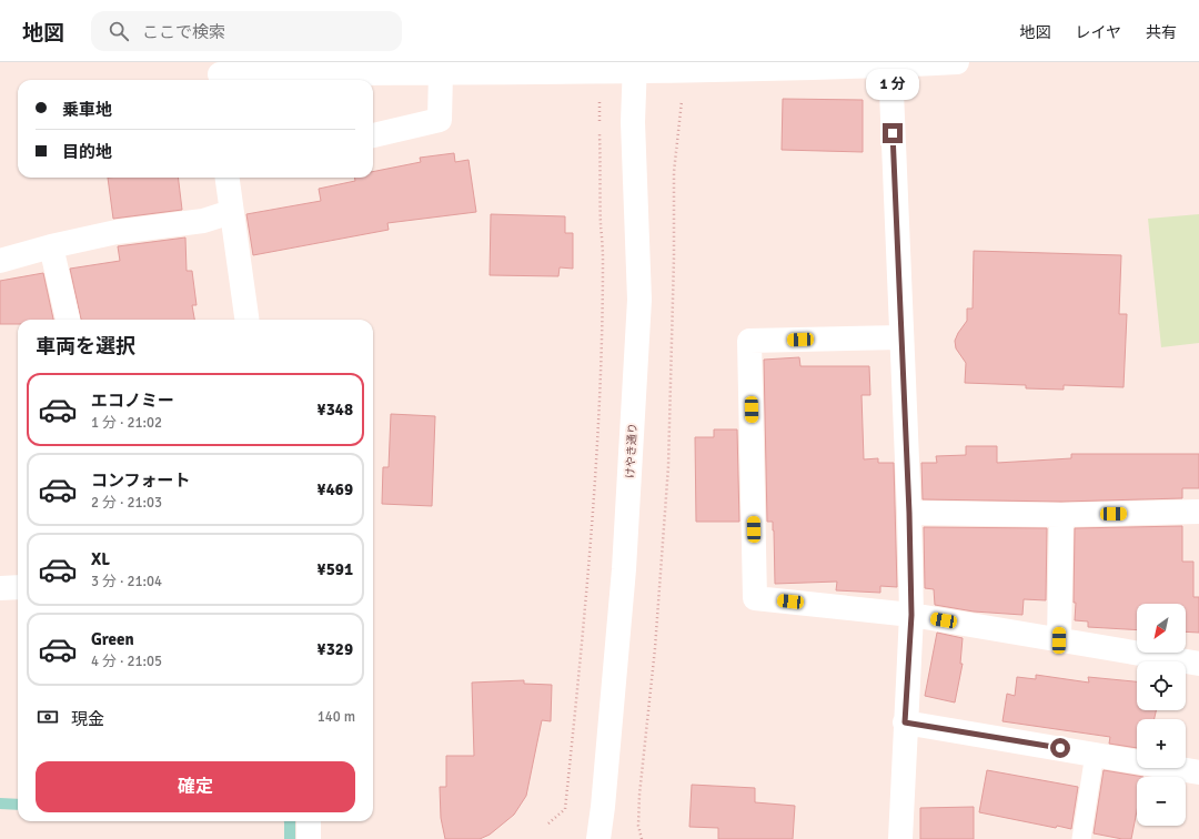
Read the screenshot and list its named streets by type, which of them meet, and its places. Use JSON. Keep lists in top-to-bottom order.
{
  "streets": {
    "street": ["けやき通り"]
  },
  "north": "bottom left",
  "page": {
    "header": "地図",
    "search": "ここで検索",
    "nav": ["地図", "レイヤ", "共有"],
    "bubble": "1 分",
    "banner": ["乗車地", "目的地"],
    "heading": "車両を選択",
    "list": [
      {
        "name": "エコノミー",
        "note": "1 分 · 21:02",
        "value": "¥348"
      },
      {
        "name": "コンフォート",
        "note": "2 分 · 21:03",
        "value": "¥469"
      },
      {
        "name": "XL",
        "note": "3 分 · 21:04",
        "value": "¥591"
      },
      {
        "name": "Green",
        "note": "4 分 · 21:05",
        "value": "¥329"
      }
    ],
    "map_buttons": ["+", "−"],
    "pay": ["現金", "140 m"],
    "buttons": "確定"
  }
}
